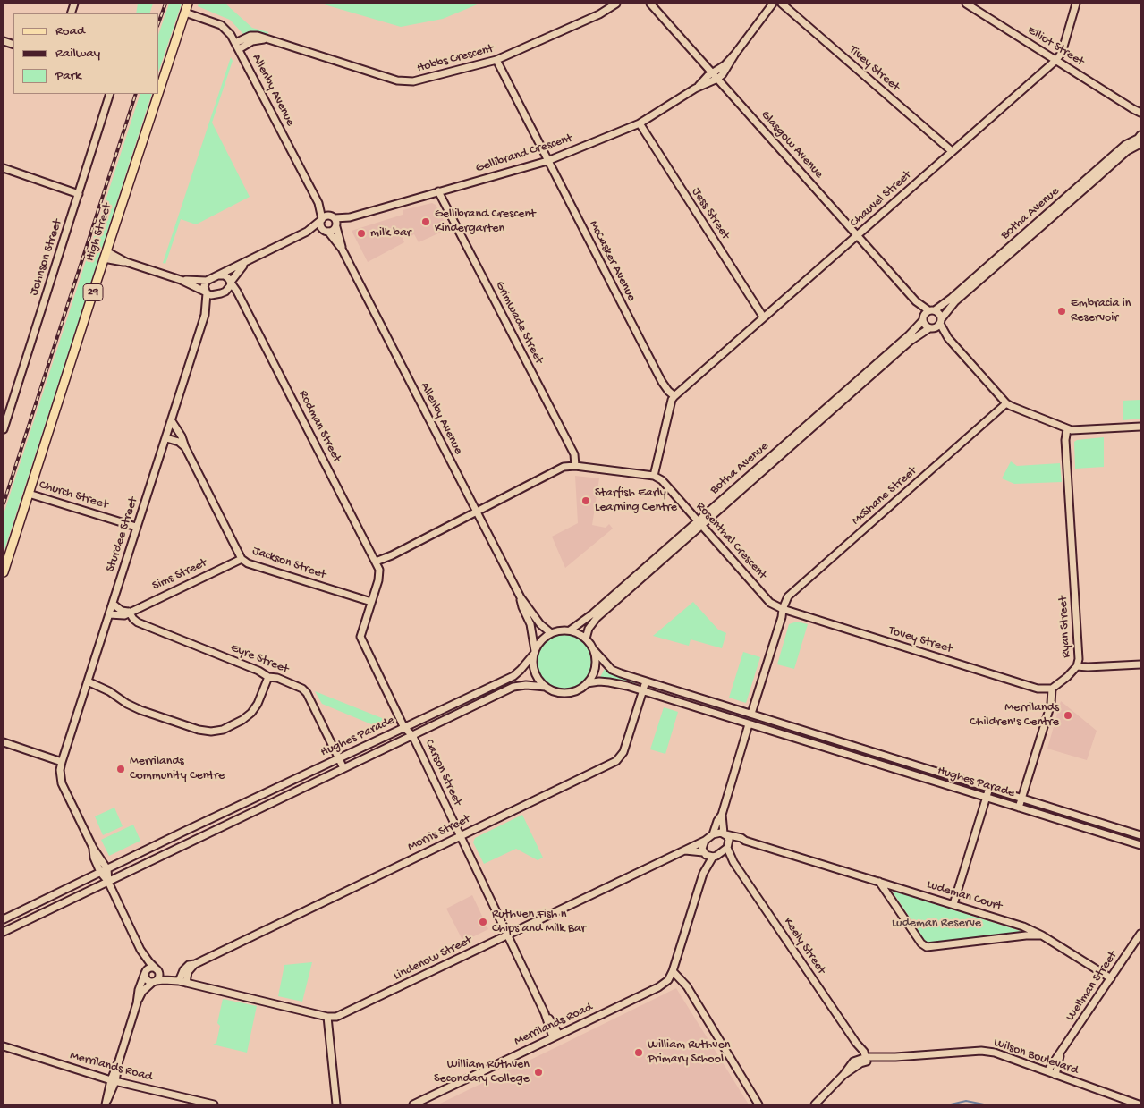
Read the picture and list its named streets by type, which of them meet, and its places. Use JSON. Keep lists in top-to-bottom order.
{
  "streets": {
    "main road": ["High Street", "29"],
    "street": [
      "Elliot Street",
      "Hobbs Crescent",
      "Tivey Street",
      "Allenby Avenue",
      "Glasgow Avenue",
      "Gellibrand Crescent",
      "Chauvel Street",
      "Jess Street",
      "Botha Avenue",
      "Johnson Street",
      "McCasker Avenue",
      "Grimwade Street",
      "Rodman Street",
      "Church Street",
      "McShane Street",
      "Sturdee Street",
      "Rosenthal Crescent",
      "Jackson Street",
      "Sims Street",
      "Ryan Street",
      "Tovey Street",
      "Eyre Street",
      "Hughes Parade",
      "Carson Street",
      "Morris Street",
      "Ludeman Court",
      "Keely Street",
      "Lindenow Street",
      "Wellman Street",
      "Merrilands Road",
      "Wilson Boulevard"
    ]
  },
  "crossings": [
    ["Elliot Street", "Chauvel Street"],
    ["Hobbs Crescent", "Allenby Avenue"],
    ["Hobbs Crescent", "McCasker Avenue"],
    ["Tivey Street", "Chauvel Street"],
    ["Allenby Avenue", "Gellibrand Crescent"],
    ["Allenby Avenue", "Botha Avenue"],
    ["Allenby Avenue", "High Street"],
    ["Allenby Avenue", "Hughes Parade"],
    ["Glasgow Avenue", "Gellibrand Crescent"],
    ["Glasgow Avenue", "Chauvel Street"],
    ["Glasgow Avenue", "Botha Avenue"],
    ["Gellibrand Crescent", "Jess Street"],
    ["Gellibrand Crescent", "McCasker Avenue"],
    ["Gellibrand Crescent", "Grimwade Street"],
    ["Chauvel Street", "Jess Street"],
    ["Chauvel Street", "McCasker Avenue"],
    ["Botha Avenue", "Rosenthal Crescent"],
    ["Botha Avenue", "Hughes Parade"],
    ["High Street", "Church Street"],
    ["Rodman Street", "Sturdee Street"],
    ["Church Street", "Sturdee Street"],
    ["McShane Street", "Rosenthal Crescent"],
    ["McShane Street", "Tovey Street"],
    ["Sturdee Street", "Jackson Street"],
    ["Sturdee Street", "Sims Street"],
    ["Sturdee Street", "Hughes Parade"],
    ["Rosenthal Crescent", "Tovey Street"],
    ["Jackson Street", "Sims Street"],
    ["Sims Street", "Eyre Street"],
    ["Ryan Street", "Tovey Street"],
    ["Eyre Street", "Hughes Parade"],
    ["Hughes Parade", "Carson Street"],
    ["Hughes Parade", "Morris Street"],
    ["Carson Street", "Morris Street"],
    ["Carson Street", "Lindenow Street"],
    ["Carson Street", "Merrilands Road"],
    ["Morris Street", "Lindenow Street"],
    ["Ludeman Court", "Keely Street"],
    ["Ludeman Court", "Lindenow Street"],
    ["Ludeman Court", "Wellman Street"],
    ["Keely Street", "Lindenow Street"],
    ["Keely Street", "Wilson Boulevard"],
    ["Wellman Street", "Wilson Boulevard"]
  ],
  "parks": ["Ludeman Reserve"],
  "places": [
    "Gellibrand Crescent Kindergarten",
    "milk bar",
    "Embracia in Reservoir",
    "Starfish Early Learning Centre",
    "Merrilands Children's Centre",
    "Merrilands Community Centre",
    "Ruthven Fish n Chips and Milk Bar",
    "William Ruthven Primary School",
    "William Ruthven Secondary College"
  ],
  "legend": ["Road", "Railway", "Park"]
}
